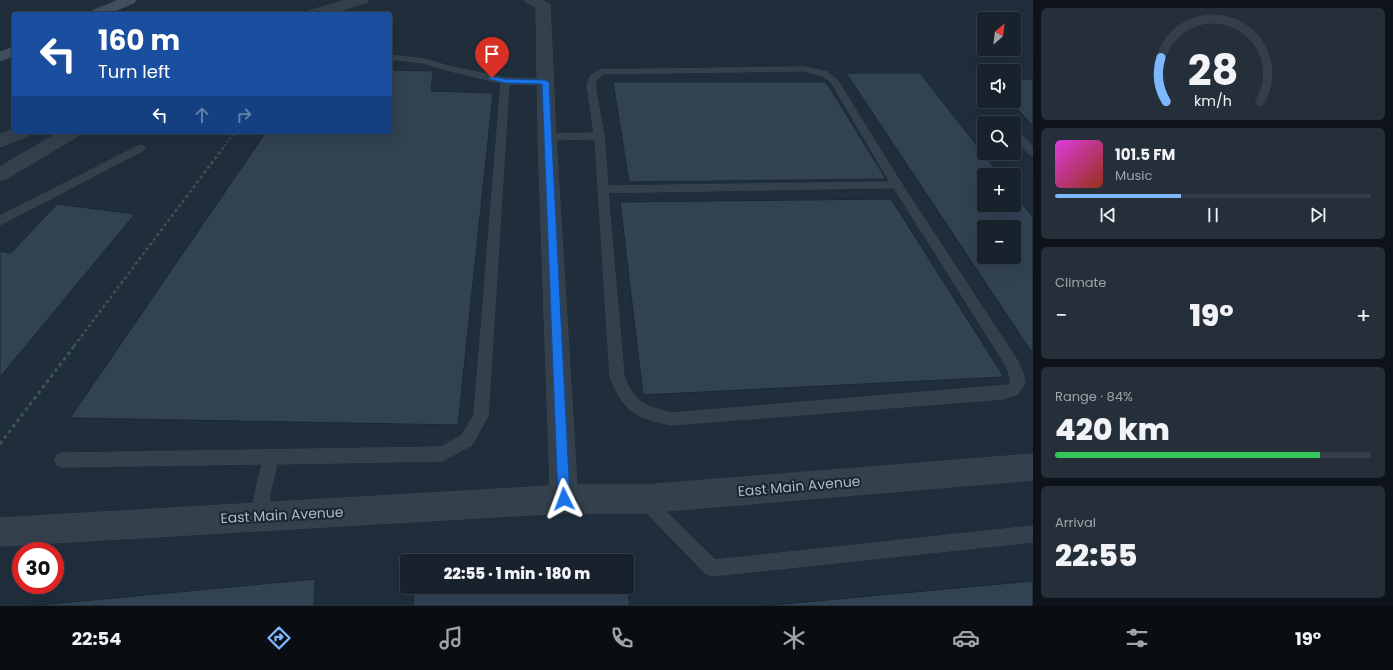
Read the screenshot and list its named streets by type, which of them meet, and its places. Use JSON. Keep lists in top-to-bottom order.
{
  "streets": {
    "street": ["East Main Avenue"]
  },
  "north": "top right",
  "page": {
    "map_buttons": ["+", "−"],
    "turn": ["160 m", "Turn left"],
    "song": ["101.5 FM", "Music"],
    "tile": [
      "Climate",
      ["Range · 84%", "420 km"],
      ["Arrival", "22:55"]
    ],
    "heat": ["−", "19°", "+"],
    "limit": "30",
    "trip": "22:55 · 1 min · 180 m",
    "tabs": ["22:54", "19°"],
    "gauge": ["28", "km/h"]
  }
}
